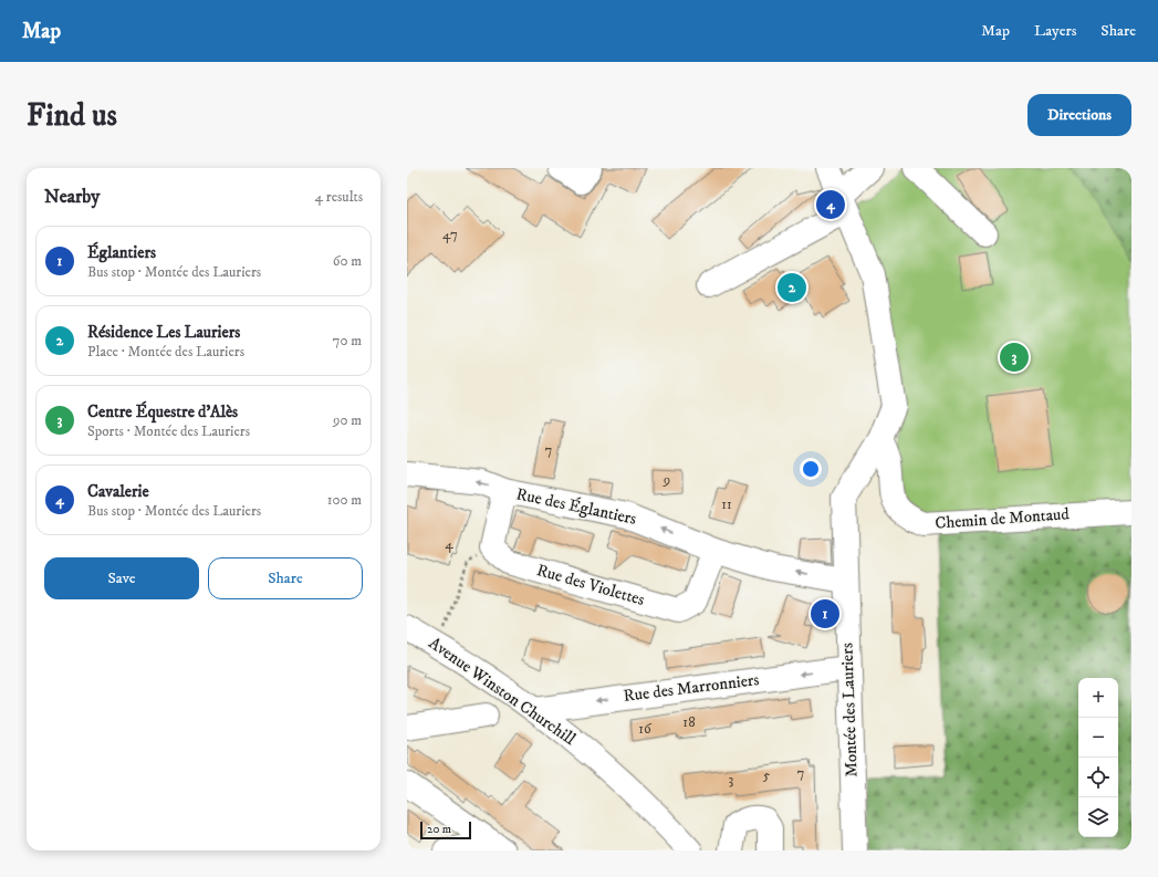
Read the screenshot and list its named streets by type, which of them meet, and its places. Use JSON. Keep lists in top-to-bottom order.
{
  "streets": {
    "street": [
      "Rue des Églantiers",
      "Chemin de Montaud",
      "Rue des Violettes",
      "Rue des Marronniers",
      "Avenue Winston Churchill",
      "Montée des Lauriers"
    ]
  },
  "crossings": [
    ["Rue des Églantiers", "Rue des Violettes"],
    ["Rue des Églantiers", "Montée des Lauriers"],
    ["Chemin de Montaud", "Montée des Lauriers"],
    ["Rue des Marronniers", "Avenue Winston Churchill"],
    ["Rue des Marronniers", "Montée des Lauriers"]
  ],
  "one_way": ["Rue des Églantiers", "Rue des Marronniers"],
  "house_numbers": [
    "47",
    "7",
    "9",
    "11",
    "4",
    "18",
    "16",
    "7",
    "5",
    "3"
  ],
  "scale_bar": "20 m",
  "page": {
    "header": "Map",
    "nav": ["Map", "Layers", "Share"],
    "buttons": [
      "Directions",
      ["Save", "Share"]
    ],
    "title": "Find us",
    "heading": ["Nearby", "4 results"],
    "pins": [
      "4",
      "2",
      "3",
      "1"
    ],
    "list": [
      {
        "mark": "1",
        "name": "Églantiers",
        "note": "Bus stop · Montée des Lauriers",
        "value": "60 m"
      },
      {
        "mark": "2",
        "name": "Résidence Les Lauriers",
        "note": "Place · Montée des Lauriers",
        "value": "70 m"
      },
      {
        "mark": "3",
        "name": "Centre Équestre d'Alès",
        "note": "Sports · Montée des Lauriers",
        "value": "90 m"
      },
      {
        "mark": "4",
        "name": "Cavalerie",
        "note": "Bus stop · Montée des Lauriers",
        "value": "100 m"
      }
    ],
    "map_buttons": ["+", "−"],
    "scale": "20 m"
  }
}
